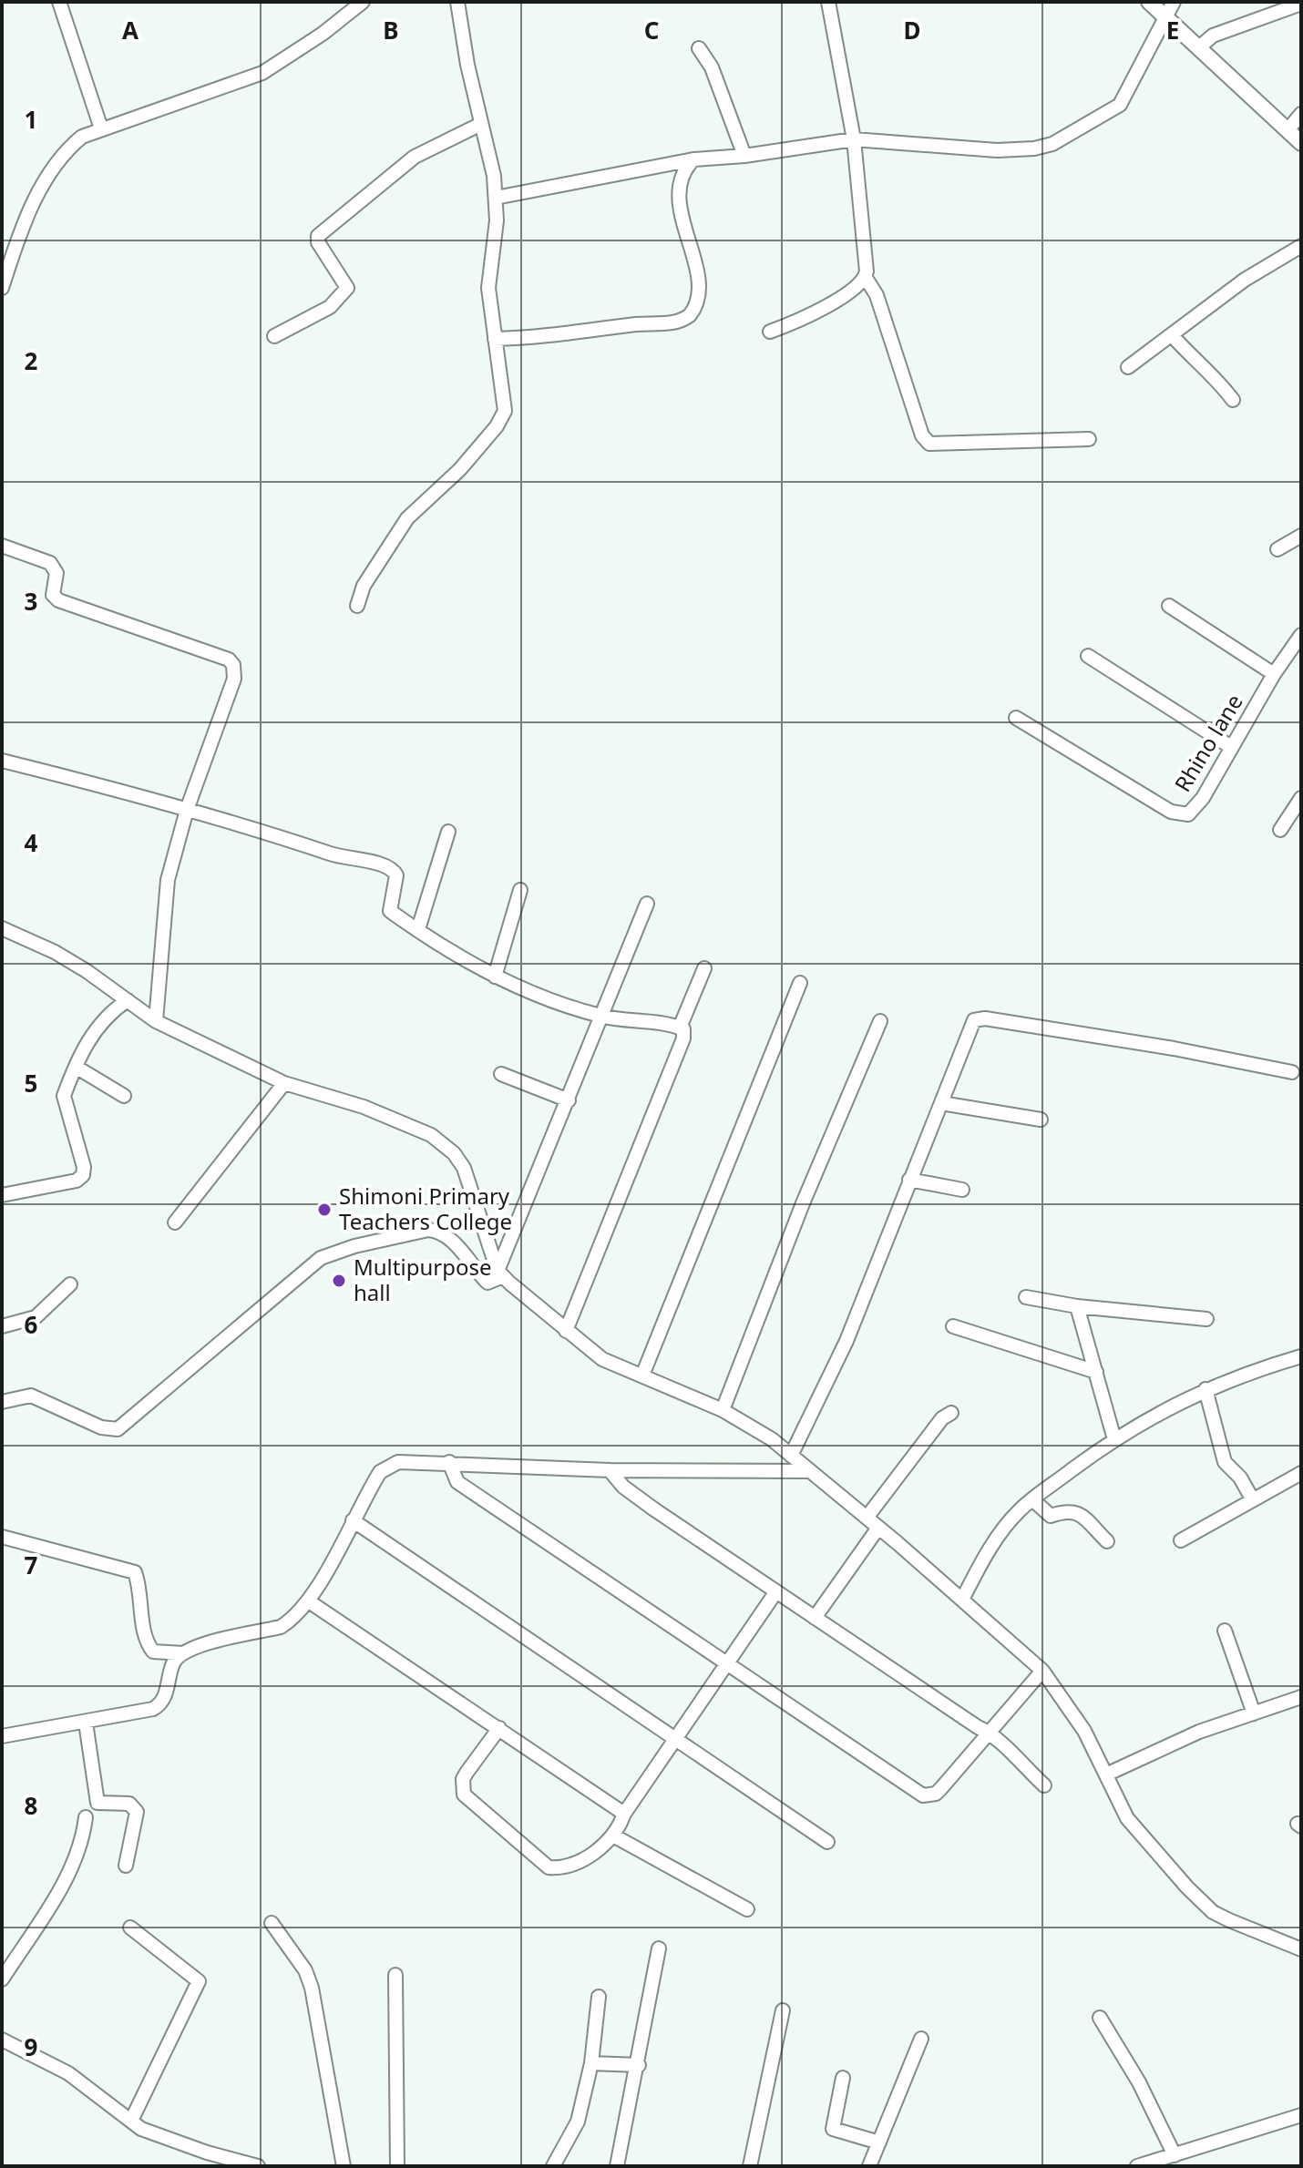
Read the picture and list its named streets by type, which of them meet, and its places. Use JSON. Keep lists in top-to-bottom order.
{
  "streets": {
    "street": ["Rhino lane"]
  },
  "places": ["Shimoni Primary Teachers College", "Multipurpose hall"],
  "grid": {
    "columns": [
      "A",
      "B",
      "C",
      "D",
      "E"
    ],
    "rows": [
      "1",
      "2",
      "3",
      "4",
      "5",
      "6",
      "7",
      "8",
      "9"
    ]
  }
}
